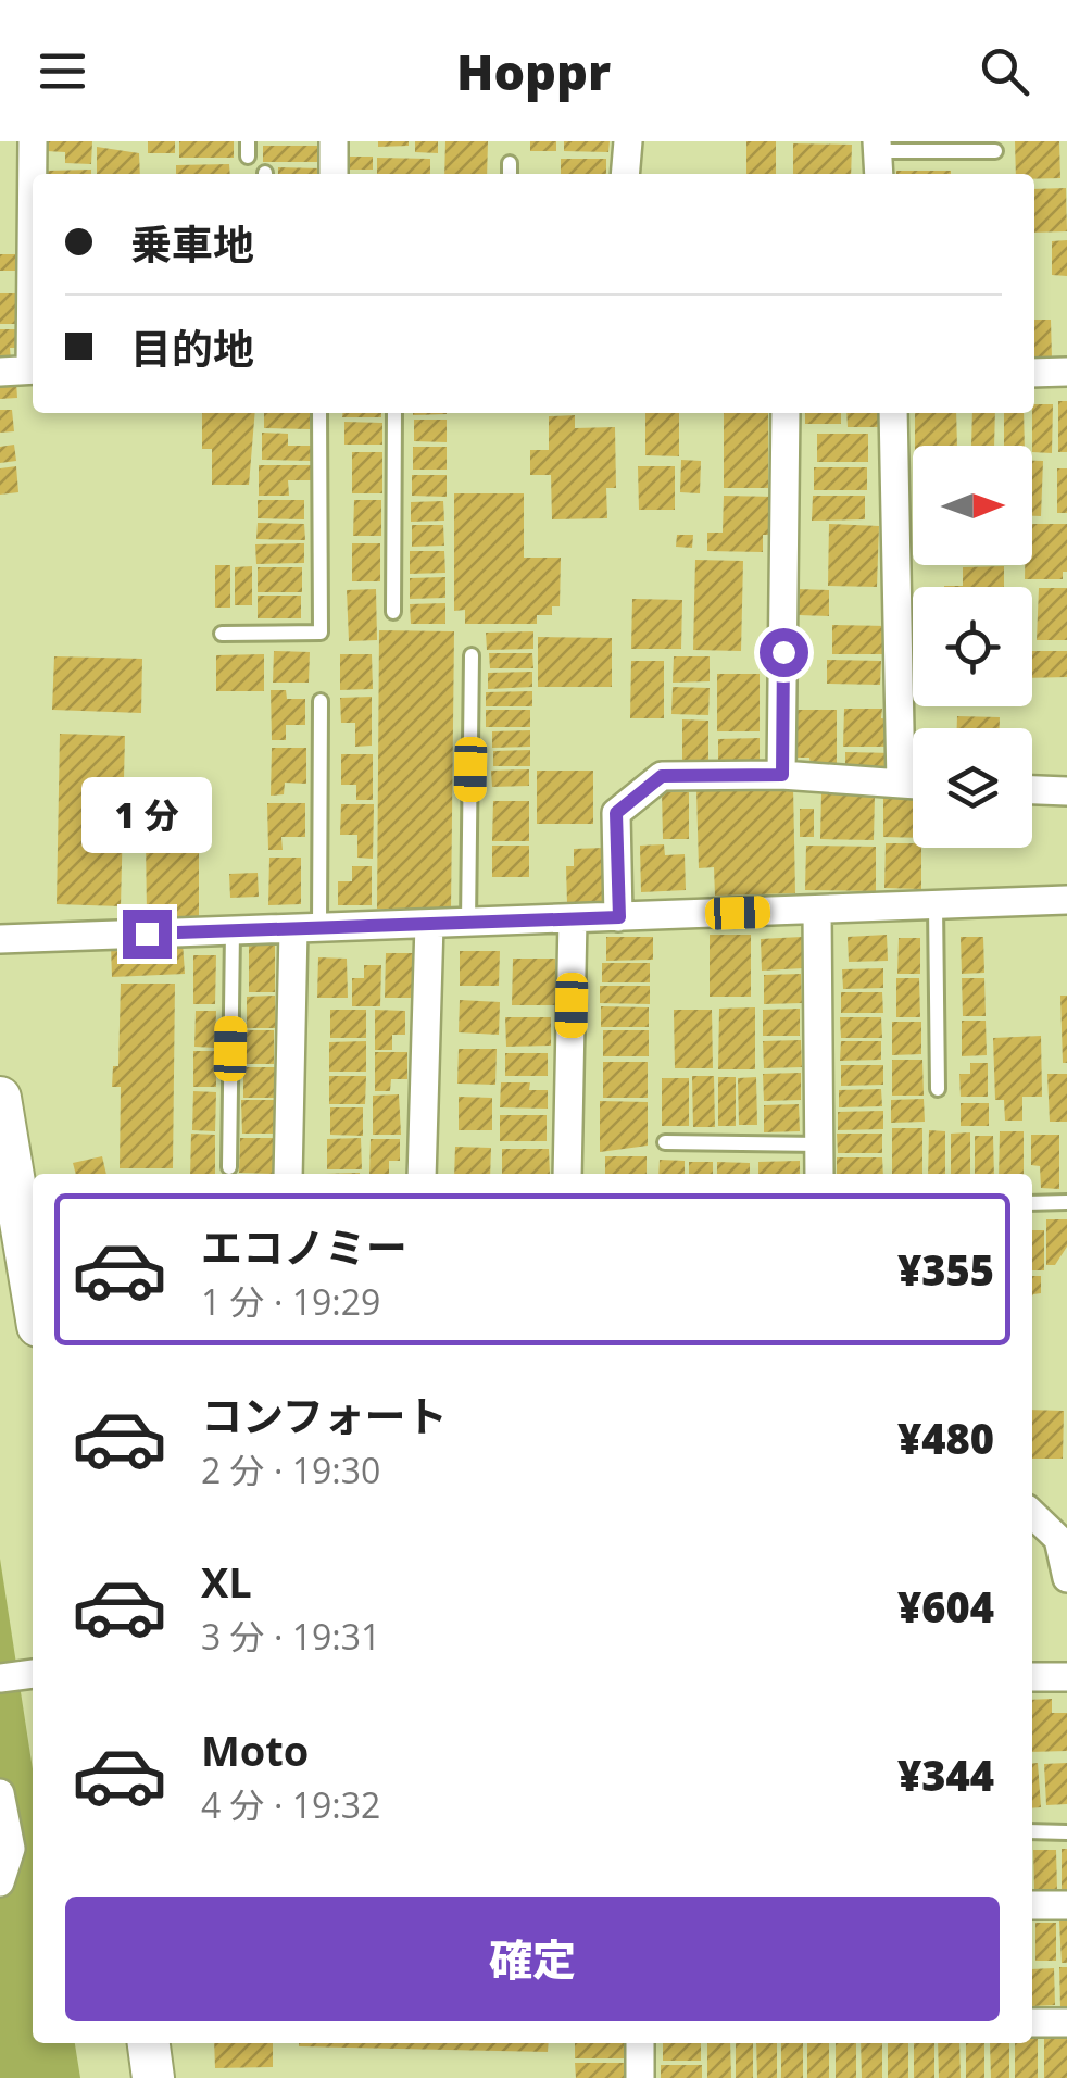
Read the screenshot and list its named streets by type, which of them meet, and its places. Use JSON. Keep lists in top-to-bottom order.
{
  "north": "right",
  "page": {
    "header": "Hoppr",
    "banner": ["乗車地", "目的地"],
    "bubble": "1 分",
    "list": [
      {
        "name": "エコノミー",
        "note": "1 分 · 19:29",
        "value": "¥355"
      },
      {
        "name": "コンフォート",
        "note": "2 分 · 19:30",
        "value": "¥480"
      },
      {
        "name": "XL",
        "note": "3 分 · 19:31",
        "value": "¥604"
      },
      {
        "name": "Moto",
        "note": "4 分 · 19:32",
        "value": "¥344"
      }
    ],
    "buttons": "確定"
  }
}
